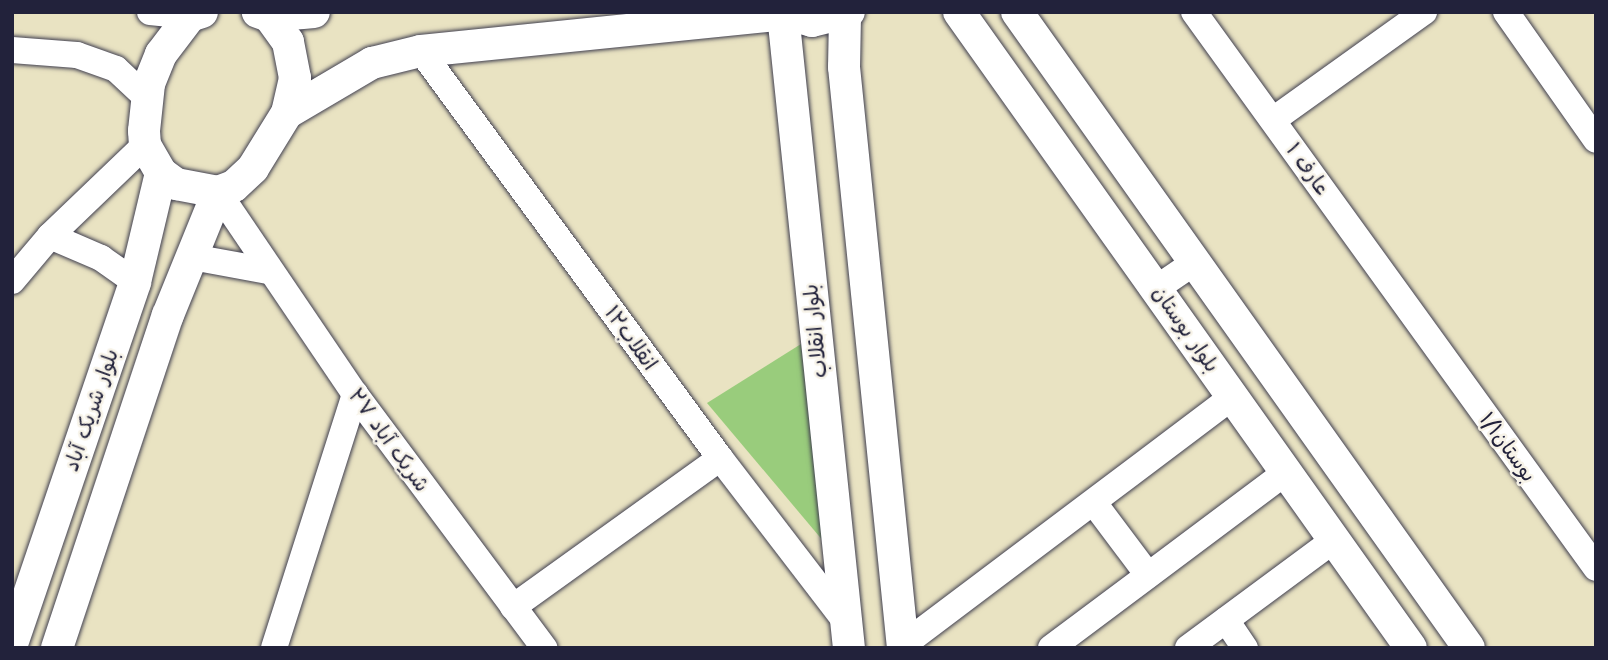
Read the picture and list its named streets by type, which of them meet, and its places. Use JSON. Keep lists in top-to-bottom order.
{
  "streets": {
    "street": [
      "عارف ۱",
      "بلوار بوستان",
      "بلوار انقلاب",
      "انقلاب۱۲",
      "بلوار شریک آباد",
      "شریک آباد ۲۷",
      "بوستان۱/۱"
    ]
  },
  "crossings": [
    ["عارف ۱", "بوستان۱/۱"],
    ["بلوار انقلاب", "انقلاب۱۲"],
    ["بلوار شریک آباد", "شریک آباد ۲۷"]
  ]
}
